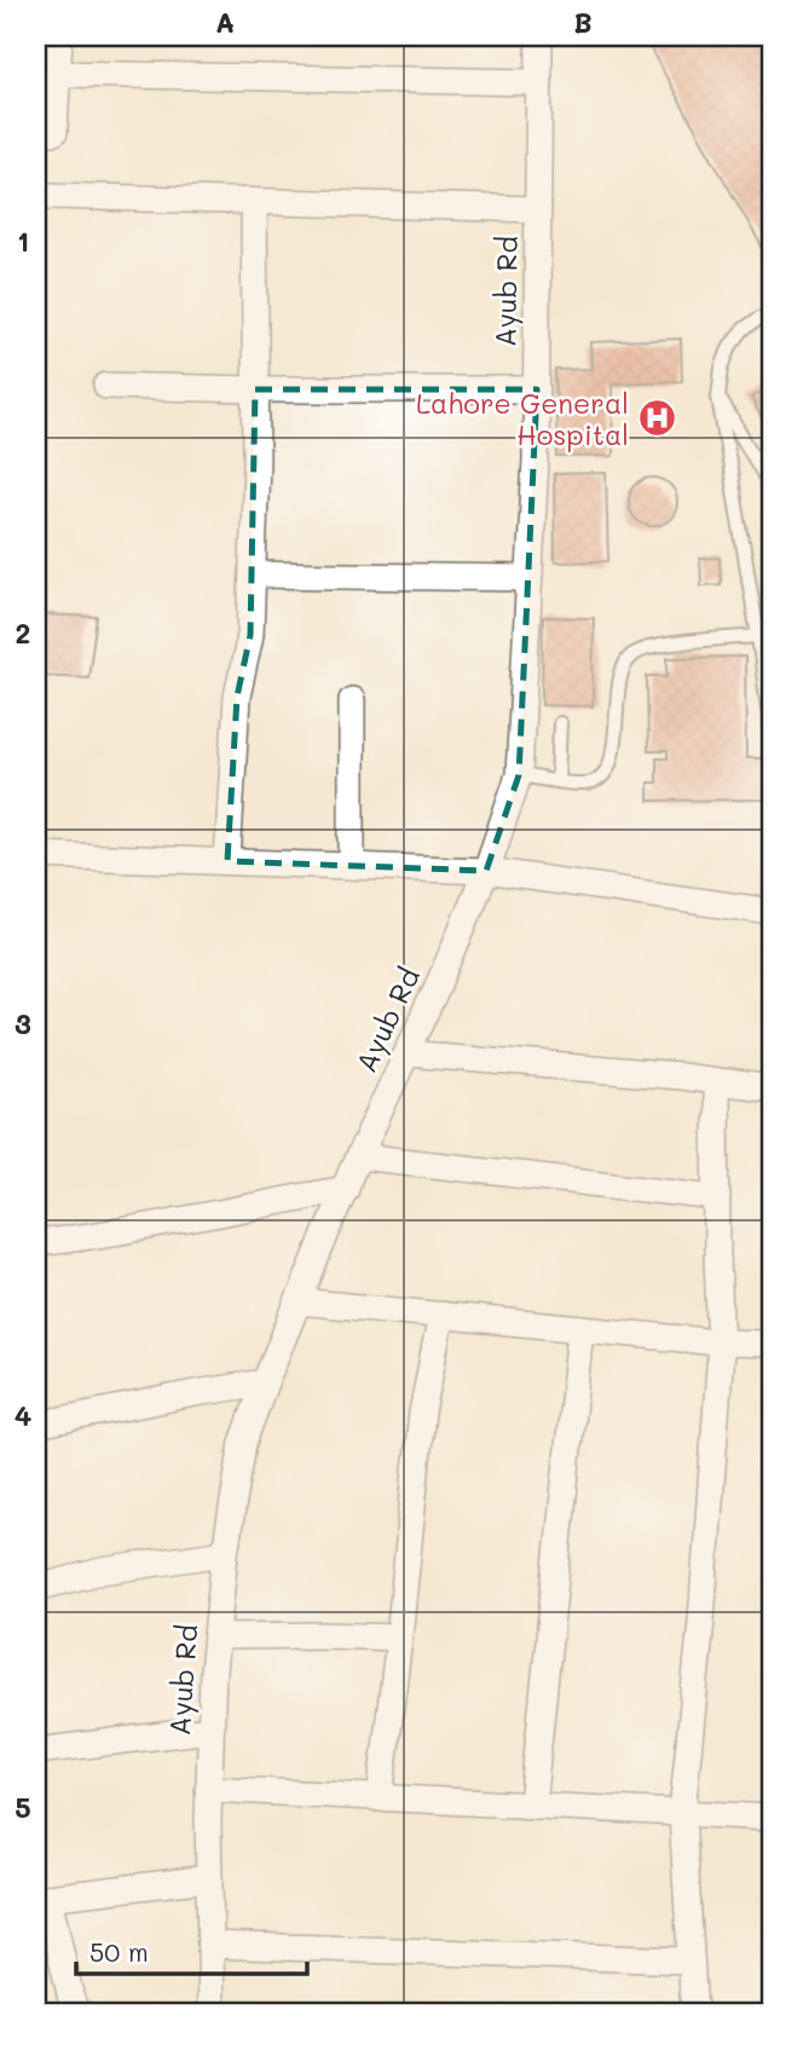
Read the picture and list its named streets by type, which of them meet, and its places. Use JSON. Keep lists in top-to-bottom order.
{
  "streets": {
    "street": ["Ayub Rd"]
  },
  "places": {
    "hospital": ["Lahore General Hospital"]
  },
  "scale_bar": "50 m",
  "grid": {
    "columns": ["A", "B"],
    "rows": [
      "1",
      "2",
      "3",
      "4",
      "5"
    ]
  }
}
